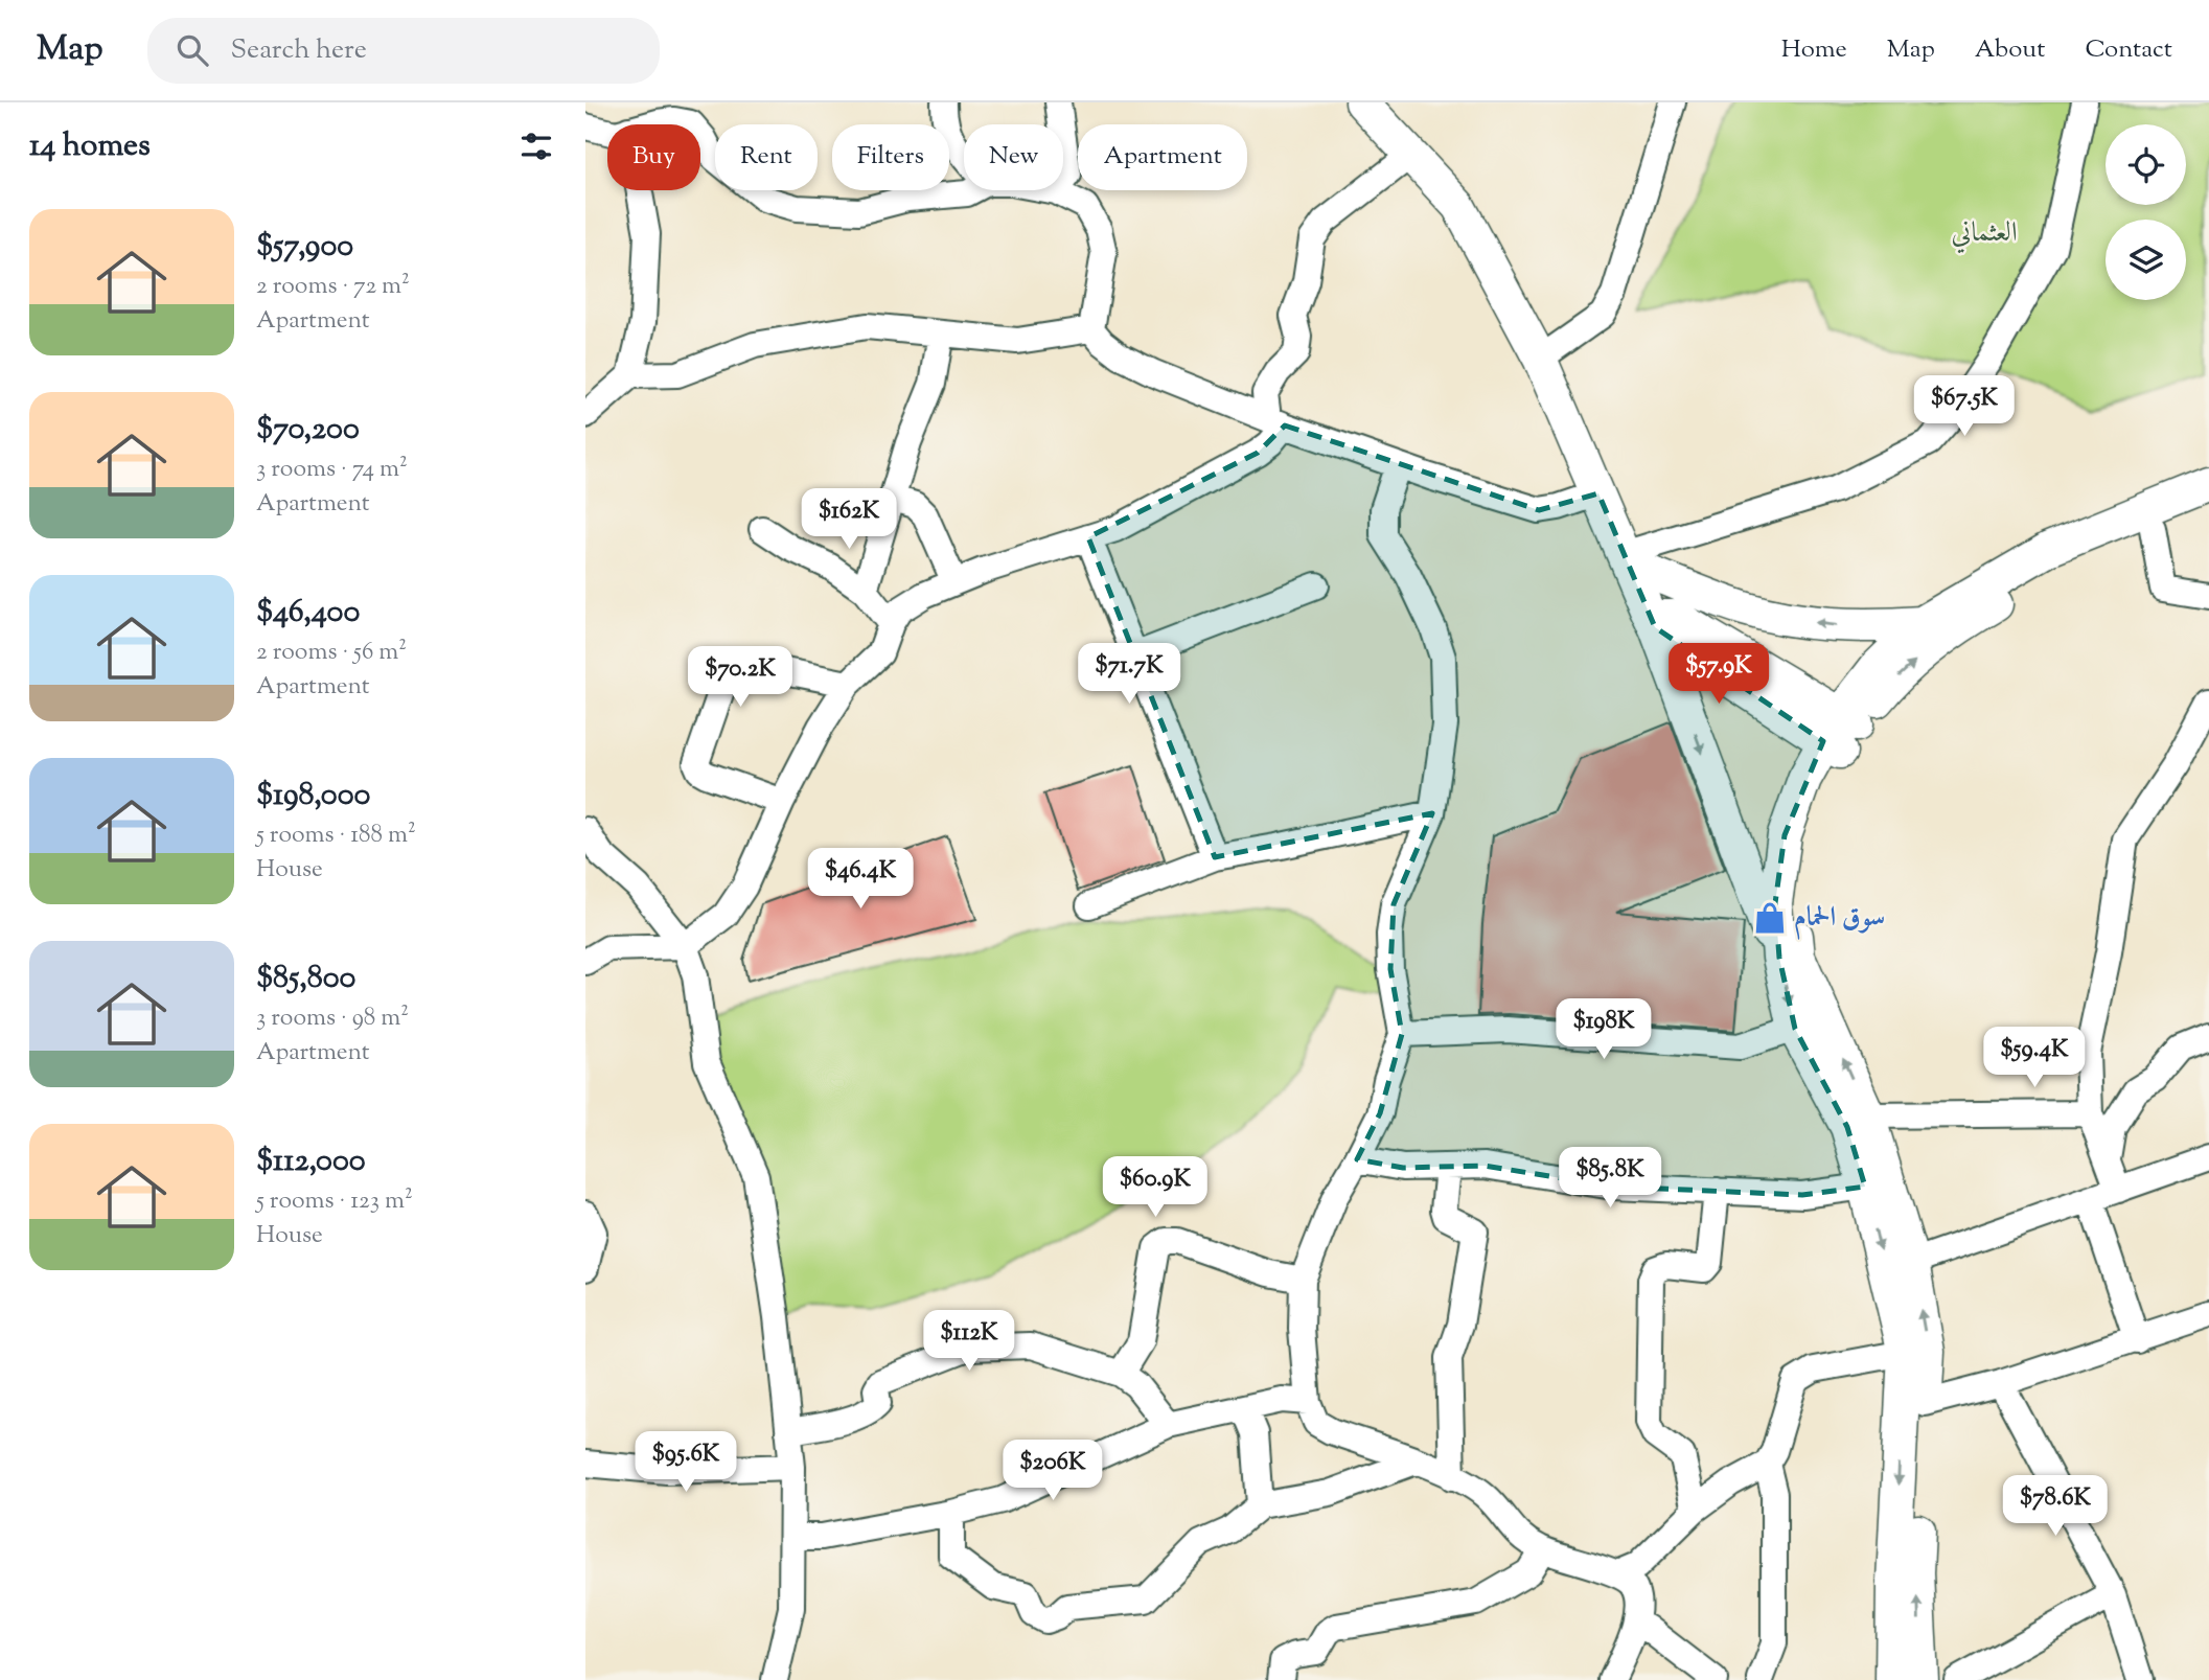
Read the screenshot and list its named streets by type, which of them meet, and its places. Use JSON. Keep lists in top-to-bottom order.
{
  "parks": ["العثماني"],
  "places": {
    "shop": ["سوق الحمام"]
  },
  "page": {
    "header": "Map",
    "search": "Search here",
    "nav": [
      "Home",
      "Map",
      "About",
      "Contact"
    ],
    "heading": "14 homes",
    "chip": [
      "Buy",
      "Rent",
      "Filters",
      "New",
      "Apartment"
    ],
    "list": [
      {
        "name": "$57,900",
        "note": "2 rooms · 72 m² · Apartment"
      },
      {
        "name": "$70,200",
        "note": "3 rooms · 74 m² · Apartment"
      },
      {
        "name": "$46,400",
        "note": "2 rooms · 56 m² · Apartment"
      },
      {
        "name": "$198,000",
        "note": "5 rooms · 188 m² · House"
      },
      {
        "name": "$85,800",
        "note": "3 rooms · 98 m² · Apartment"
      },
      {
        "name": "$112,000",
        "note": "5 rooms · 123 m² · House"
      }
    ],
    "price": [
      "$67.5K",
      "$162K",
      "$71.7K",
      "$57.9K",
      "$70.2K",
      "$46.4K",
      "$198K",
      "$59.4K",
      "$85.8K",
      "$60.9K",
      "$112K",
      "$95.6K",
      "$206K",
      "$78.6K"
    ]
  }
}
